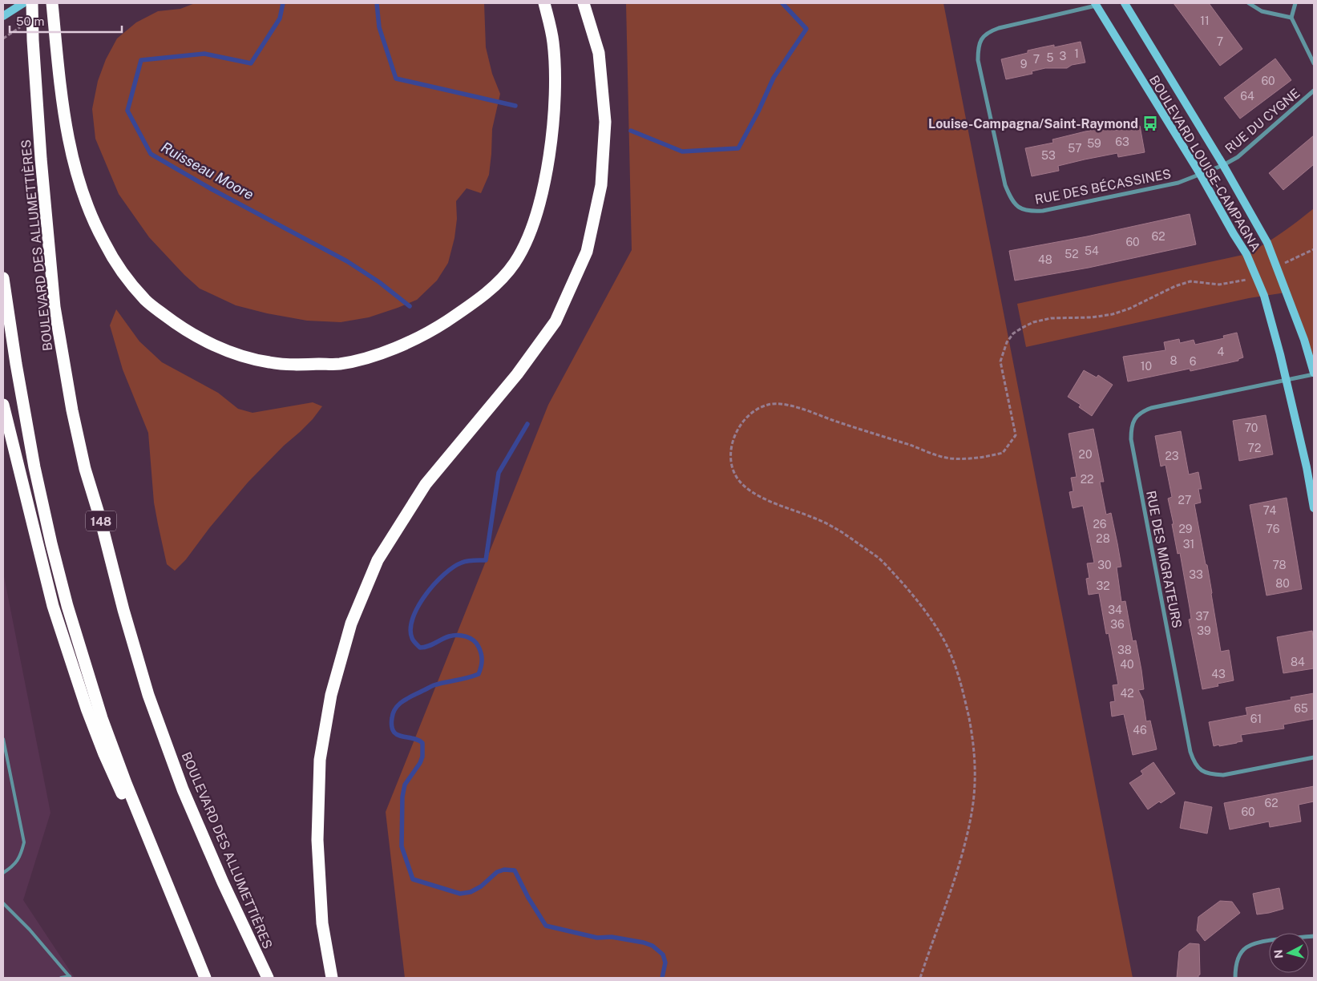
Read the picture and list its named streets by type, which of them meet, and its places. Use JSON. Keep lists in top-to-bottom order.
{
  "streets": {
    "highway": ["BOULEVARD DES ALLUMETTIÈRES", "148"],
    "street": [
      "RUE DU CYGNE",
      "BOULEVARD LOUISE-CAMPAGNA",
      "RUE DES BÉCASSINES",
      "RUE DES MIGRATEURS"
    ]
  },
  "crossings": [
    ["RUE DU CYGNE", "BOULEVARD LOUISE-CAMPAGNA"],
    ["RUE DU CYGNE", "RUE DES BÉCASSINES"],
    ["BOULEVARD LOUISE-CAMPAGNA", "RUE DES BÉCASSINES"],
    ["BOULEVARD LOUISE-CAMPAGNA", "RUE DES MIGRATEURS"]
  ],
  "water": ["Ruisseau Moore"],
  "places": {
    "bus stop": ["Louise-Campagna/Saint-Raymond"]
  },
  "house_numbers": [
    "11",
    "7",
    "1",
    "3",
    "5",
    "7",
    "9",
    "60",
    "64",
    "63",
    "59",
    "57",
    "53",
    "62",
    "60",
    "54",
    "52",
    "48",
    "4",
    "8",
    "6",
    "10",
    "70",
    "72",
    "20",
    "23",
    "22",
    "27",
    "74",
    "26",
    "29",
    "76",
    "28",
    "31",
    "30",
    "78",
    "33",
    "80",
    "32",
    "34",
    "37",
    "36",
    "39",
    "38",
    "84",
    "40",
    "43",
    "42",
    "65",
    "61",
    "46",
    "62",
    "60"
  ],
  "scale_bar": "50 m",
  "north": "left"
}
